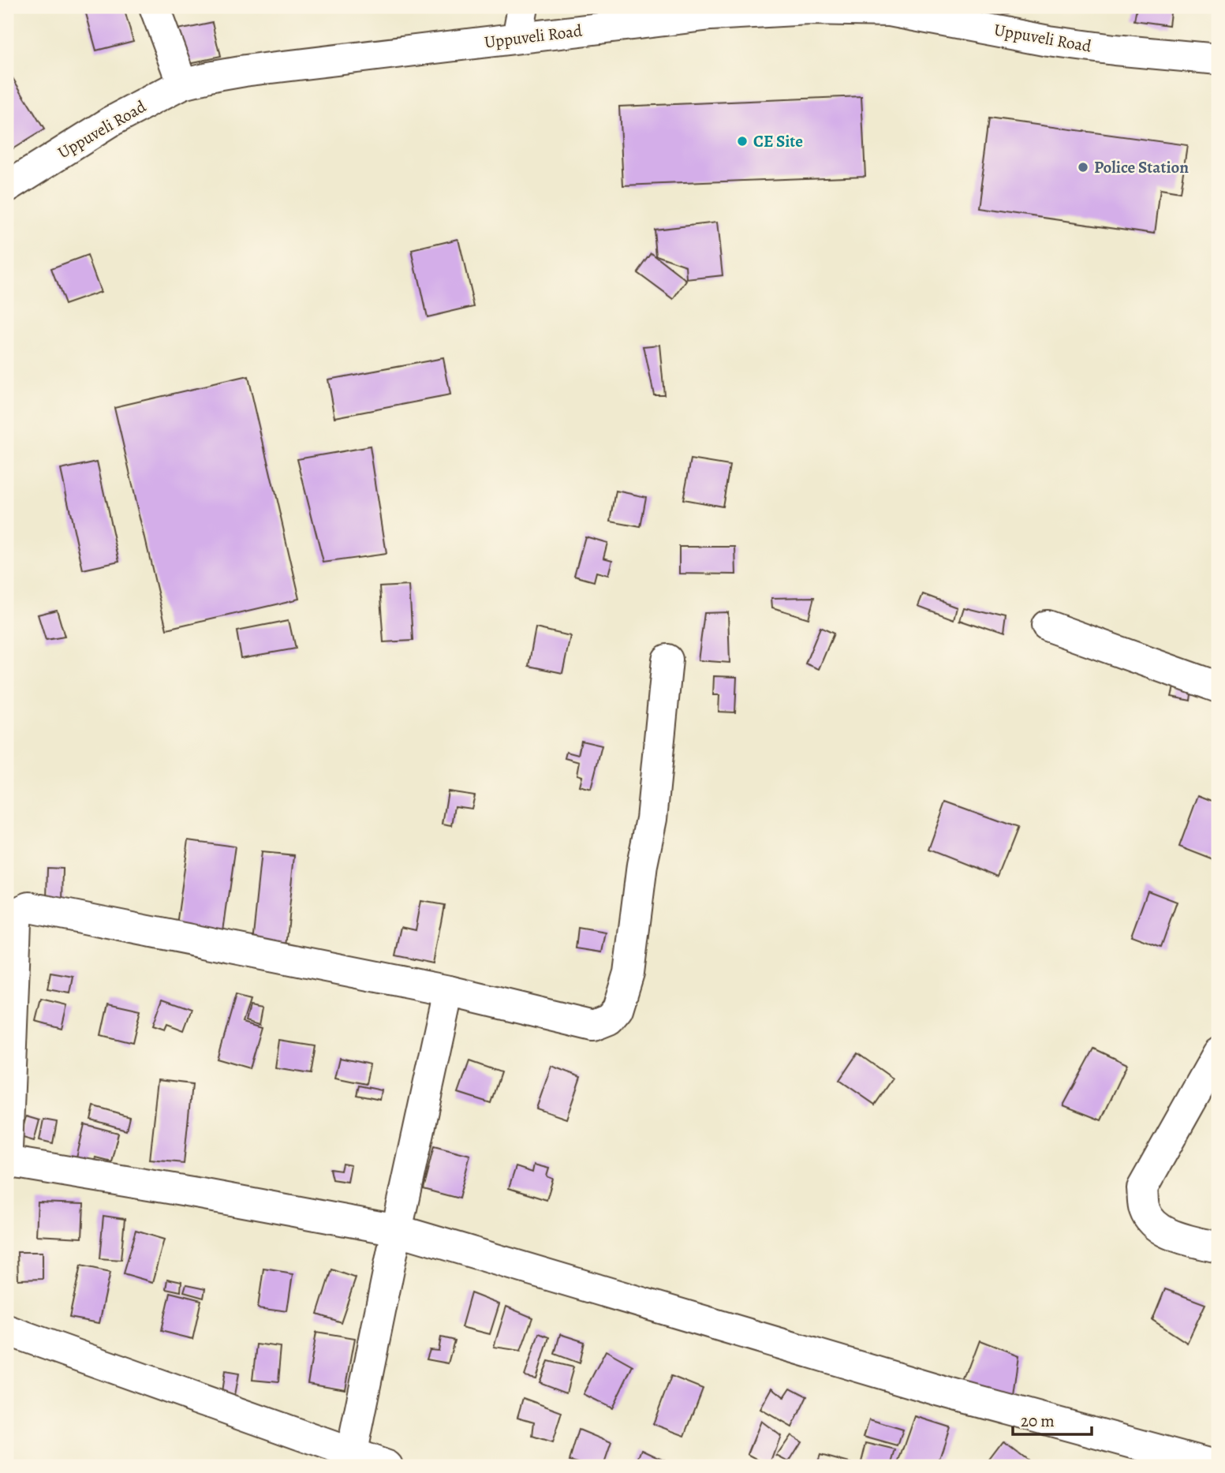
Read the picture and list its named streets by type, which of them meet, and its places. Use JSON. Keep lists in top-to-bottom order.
{
  "streets": {
    "street": ["Uppuveli Road"]
  },
  "places": ["CE Site", "Police Station"],
  "scale_bar": "20 m"
}
